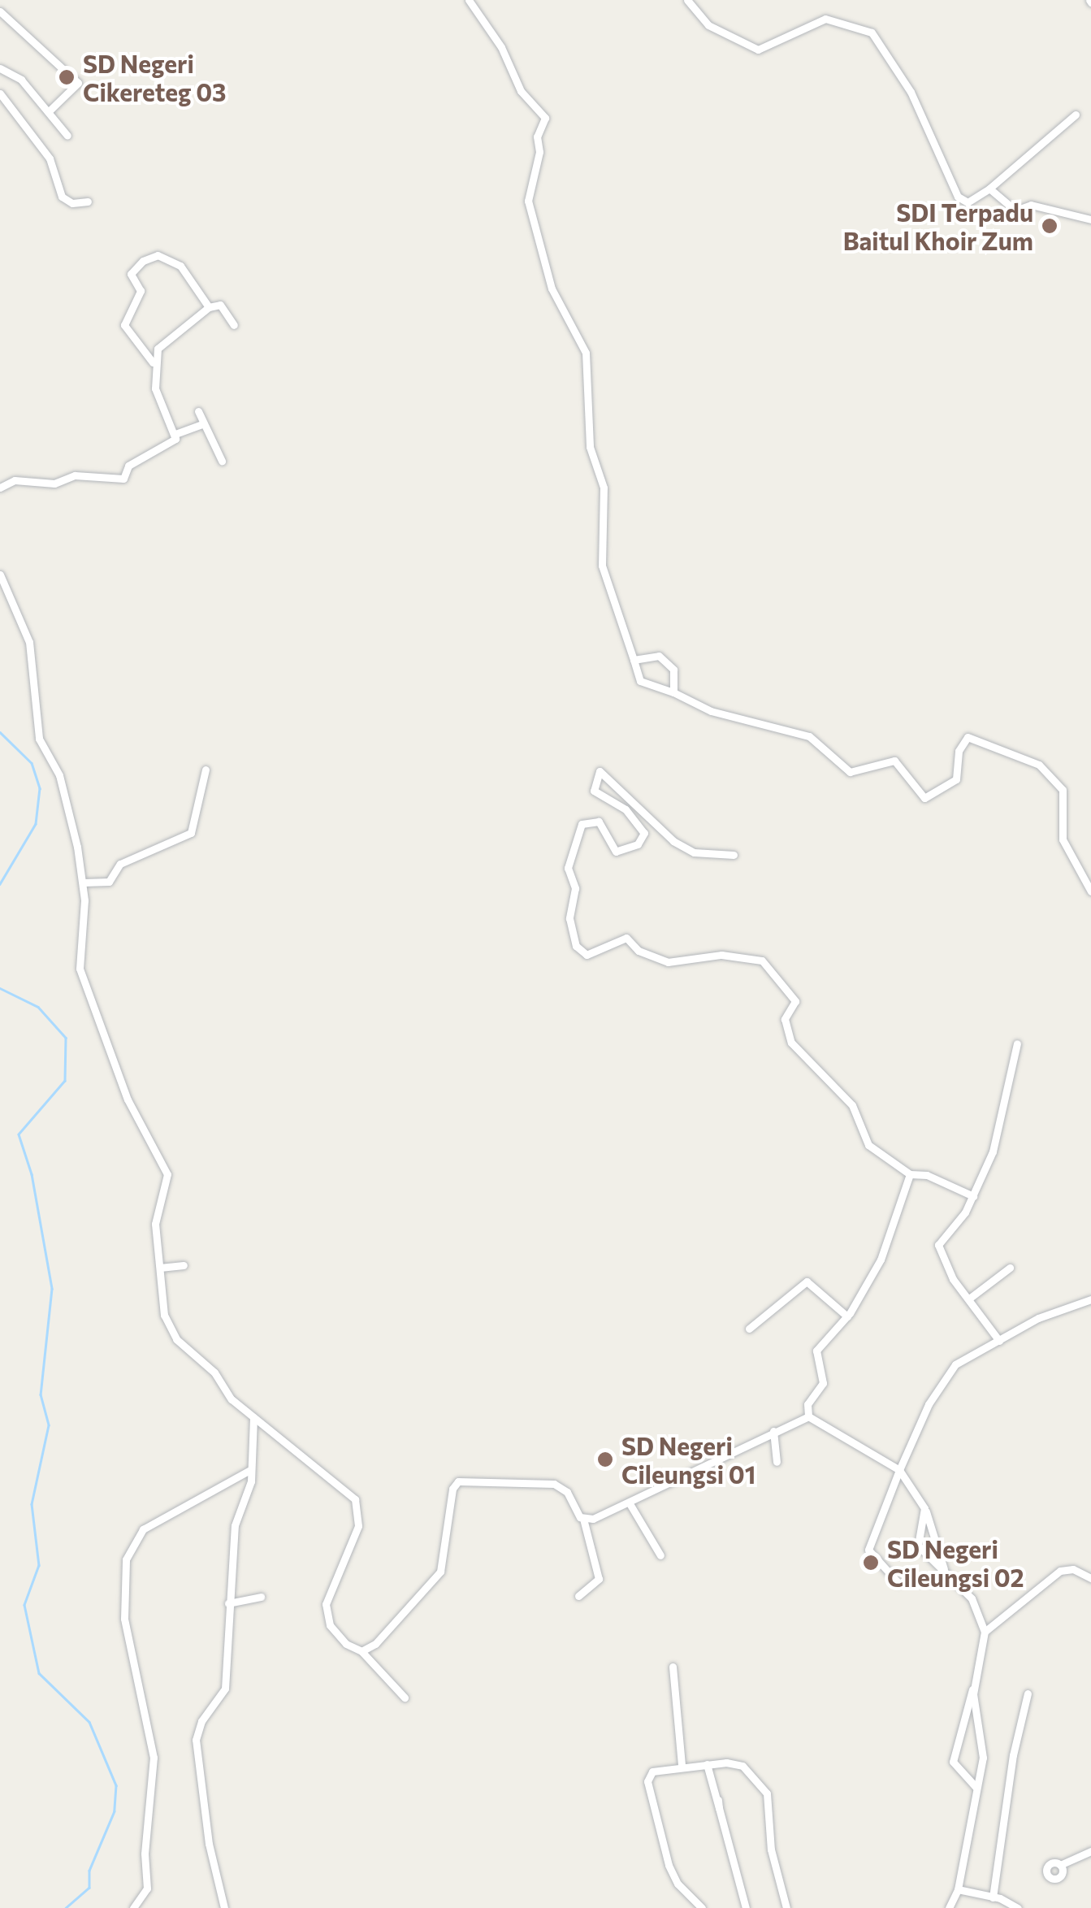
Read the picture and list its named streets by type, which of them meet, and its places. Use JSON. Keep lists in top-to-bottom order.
{
  "places": [
    "SD Negeri Cikereteg 03",
    "SDI Terpadu Baitul Khoir Zum",
    "SD Negeri Cileungsi 01",
    "SD Negeri Cileungsi 02"
  ]
}
